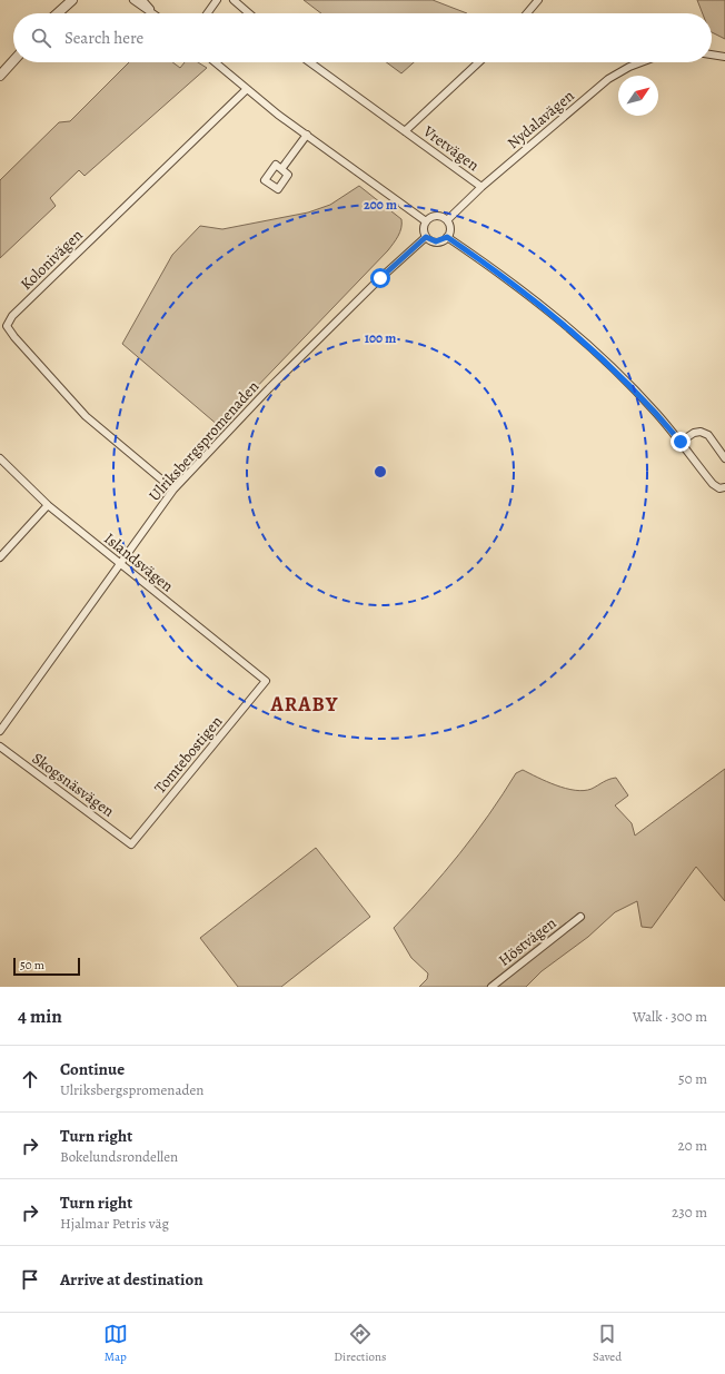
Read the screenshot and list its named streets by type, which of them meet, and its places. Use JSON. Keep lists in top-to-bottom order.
{
  "streets": {
    "street": [
      "Nydalavägen",
      "Vretvägen",
      "Kolonivägen",
      "Ulriksbergspromenaden",
      "Islandsvägen",
      "Tomtebostigen",
      "Skogsnäsvägen",
      "Höstvägen"
    ]
  },
  "crossings": [
    ["Nydalavägen", "Vretvägen"],
    ["Nydalavägen", "Ulriksbergspromenaden"],
    ["Kolonivägen", "Ulriksbergspromenaden"],
    ["Ulriksbergspromenaden", "Islandsvägen"],
    ["Islandsvägen", "Tomtebostigen"],
    ["Tomtebostigen", "Skogsnäsvägen"]
  ],
  "districts": ["ARABY"],
  "scale_bar": "50 m",
  "north": "top right",
  "page": {
    "search": "Search here",
    "scale": "50 m",
    "heading": ["4 min", "Walk · 300 m"],
    "list": [
      ["Continue", "Ulriksbergspromenaden", "50 m"],
      ["Turn right", "Bokelundsrondellen", "20 m"],
      ["Turn right", "Hjalmar Petris väg", "230 m"],
      "Arrive at destination"
    ],
    "nav": ["Map", "Directions", "Saved"]
  },
  "rings": ["200 m", "100 m"]
}
